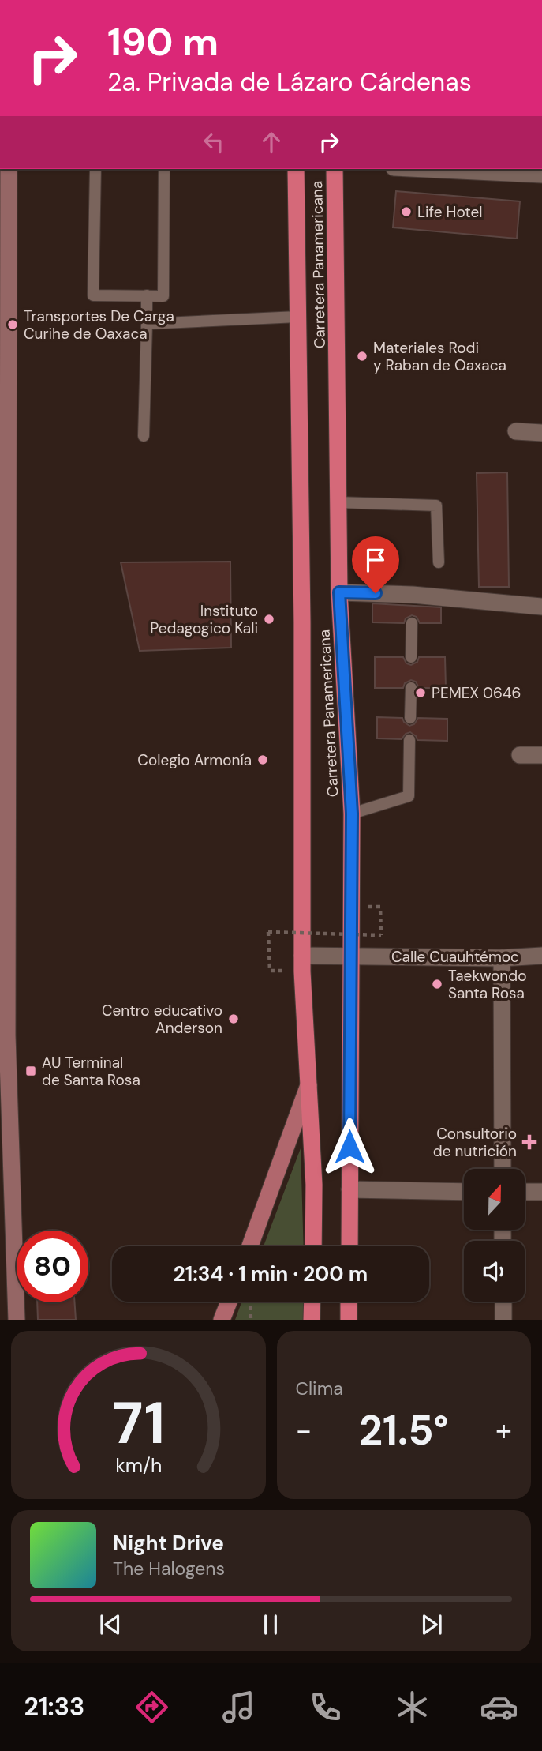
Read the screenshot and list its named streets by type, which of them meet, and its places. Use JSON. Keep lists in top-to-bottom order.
{
  "streets": {
    "highway": ["Carretera Panamericana"],
    "street": ["Calle Cuauhtémoc"]
  },
  "crossings": [
    ["Carretera Panamericana", "Calle Cuauhtémoc"]
  ],
  "places": {
    "other": [
      "Life Hotel",
      "Transportes De Carga Curihe de Oaxaca",
      "Materiales Rodi y Raban de Oaxaca",
      "Instituto Pedagogico Kali",
      "PEMEX 0646",
      "Colegio Armonía",
      "Taekwondo Santa Rosa",
      "Centro educativo Anderson"
    ],
    "transit": ["AU Terminal de Santa Rosa"],
    "health": ["Consultorio de nutrición"]
  },
  "north": "top",
  "page": {
    "turn": ["190 m", "2a. Privada de Lázaro Cárdenas"],
    "limit": "80",
    "trip": "21:34 · 1 min · 200 m",
    "tile": "Clima",
    "heat": ["−", "21.5°", "+"],
    "song": ["Night Drive", "The Halogens"],
    "tabs": "21:33",
    "gauge": ["71", "km/h"]
  }
}
